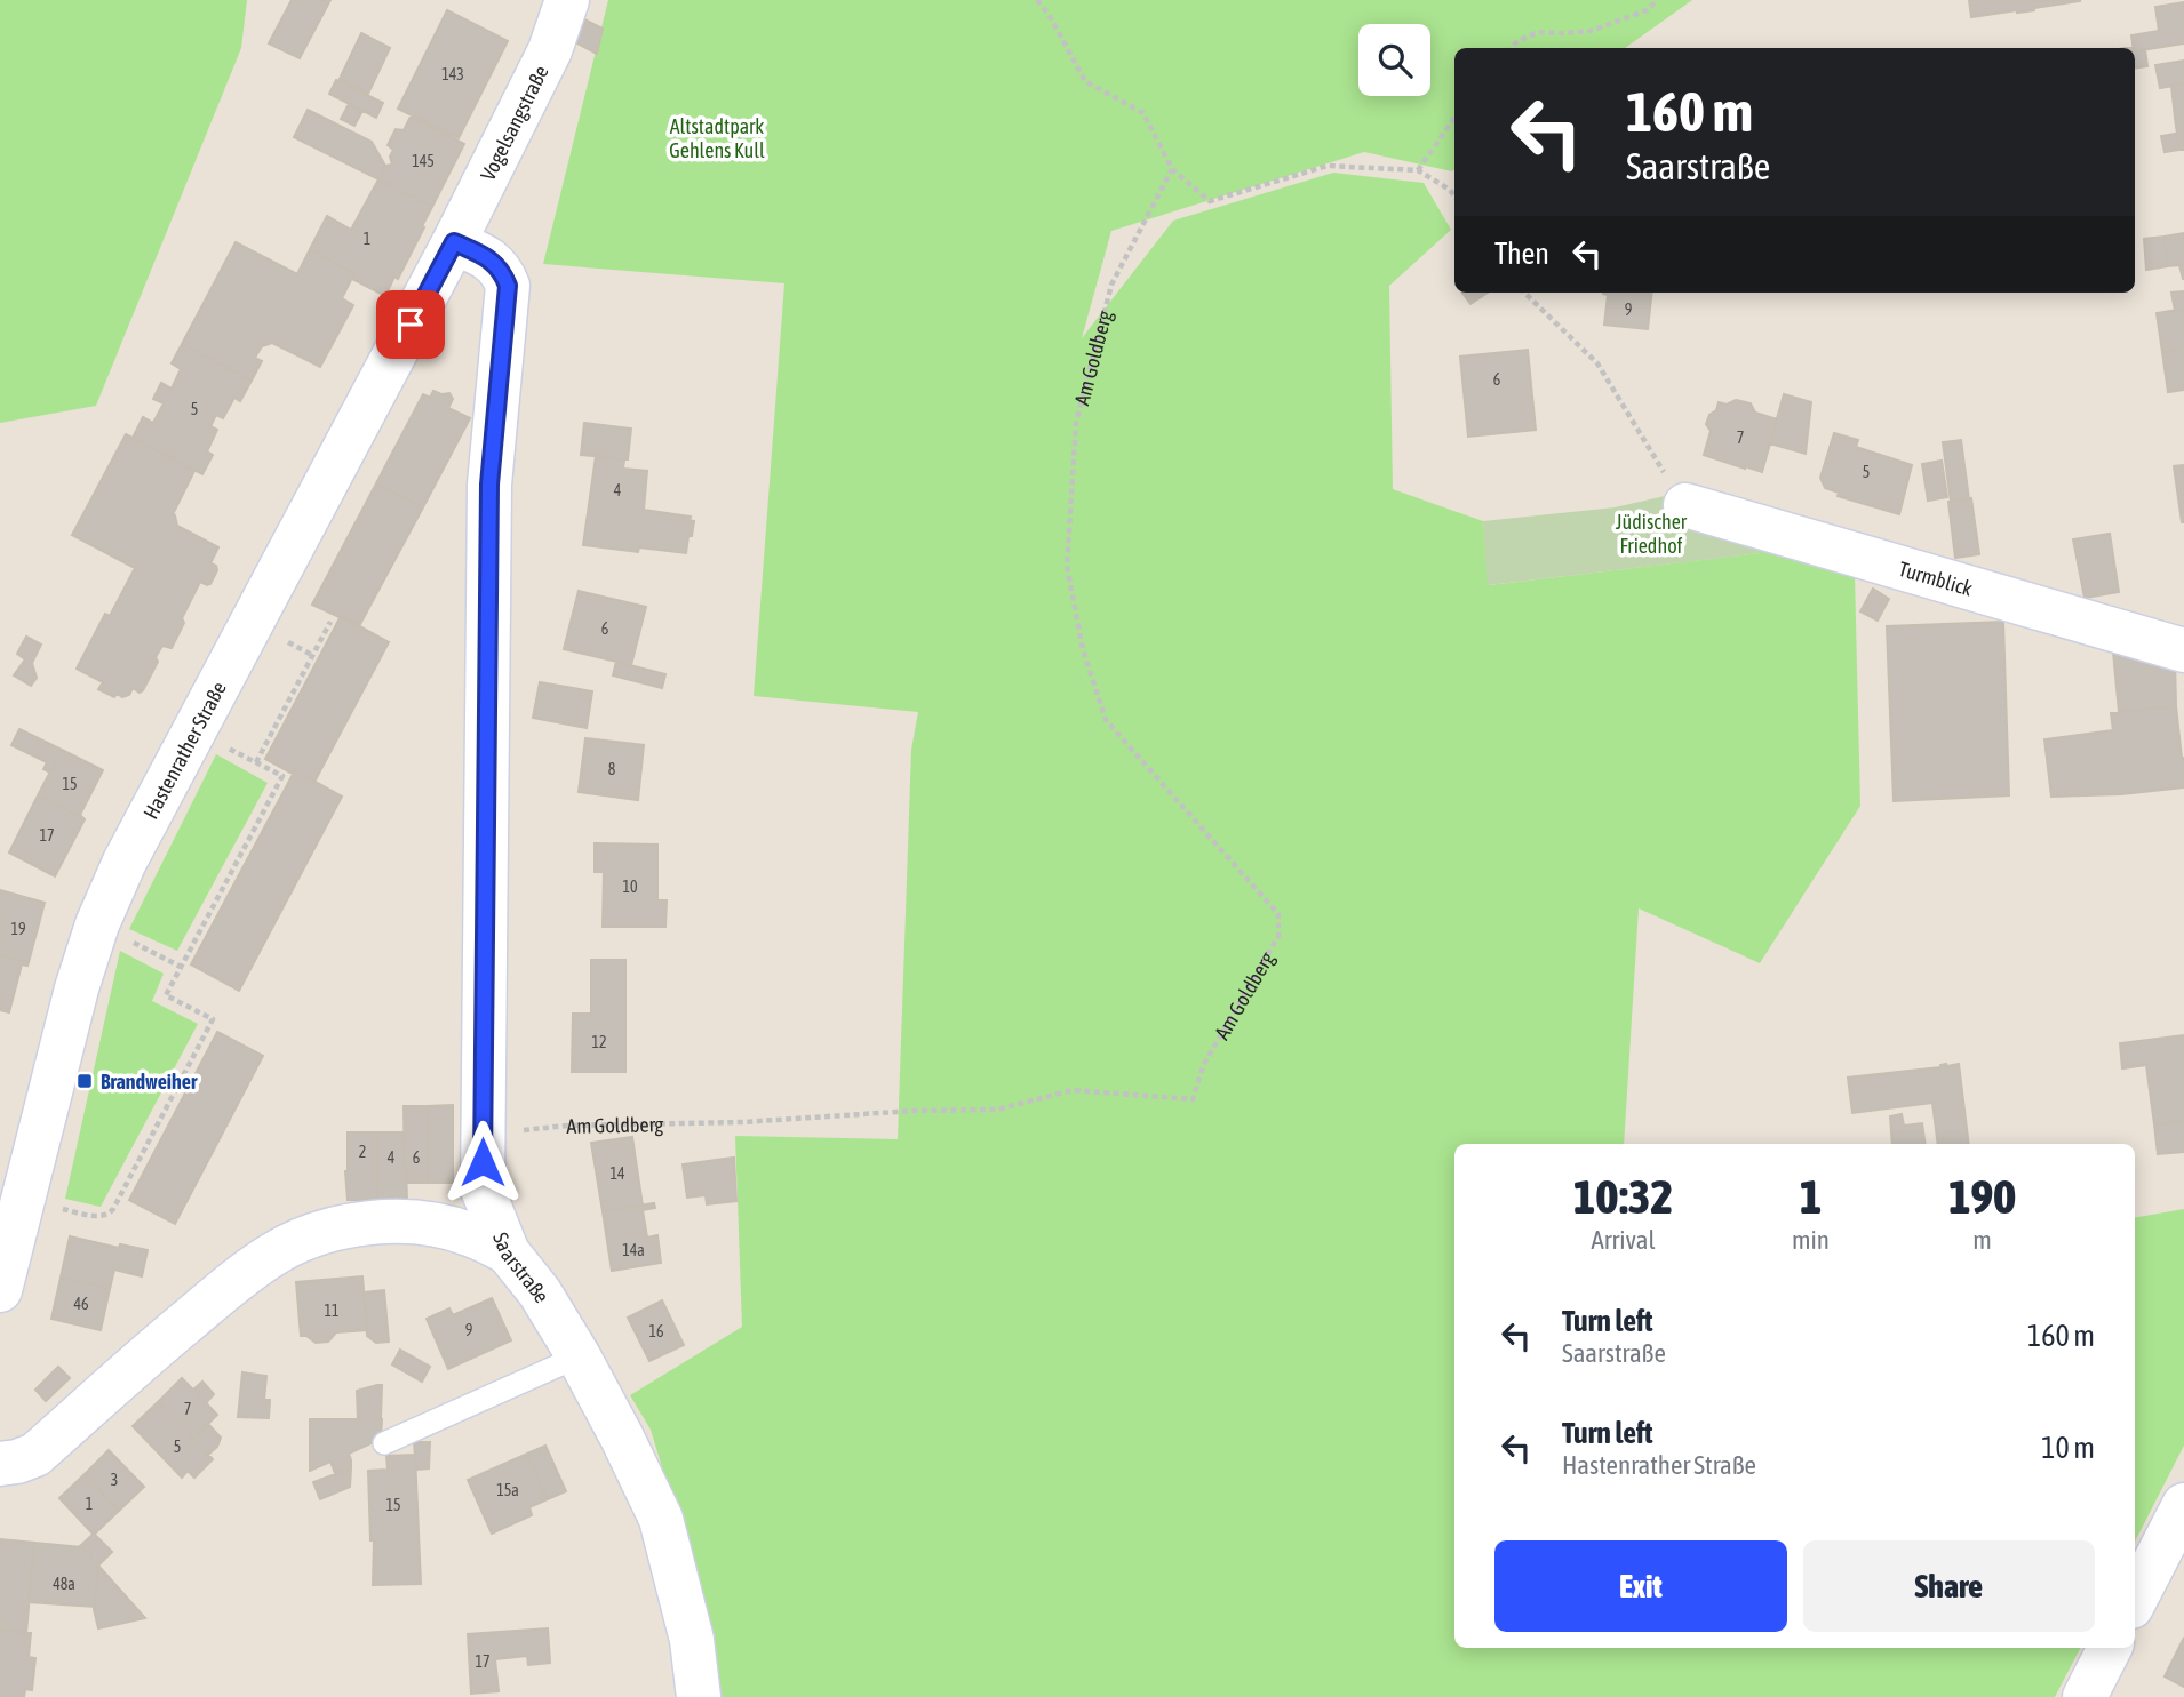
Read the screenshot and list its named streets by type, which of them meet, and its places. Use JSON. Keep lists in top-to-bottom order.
{
  "streets": {
    "street": [
      "Vogelsangstraße",
      "Turmblick",
      "Hastenrather Straße",
      "Saarstraße"
    ],
    "path": ["Am Goldberg"]
  },
  "crossings": [
    ["Vogelsangstraße", "Hastenrather Straße"],
    ["Vogelsangstraße", "Saarstraße"],
    ["Am Goldberg", "Saarstraße"],
    ["Hastenrather Straße", "Saarstraße"]
  ],
  "parks": ["Altstadtpark Gehlens Kull", "Jüdischer Friedhof"],
  "places": {
    "transit": ["Brandweiher"]
  },
  "house_numbers": [
    "143",
    "145",
    "1",
    "9",
    "6",
    "5",
    "7",
    "5",
    "4",
    "6",
    "8",
    "15",
    "17",
    "10",
    "19",
    "12",
    "2",
    "4",
    "6",
    "14",
    "14a",
    "46",
    "11",
    "9",
    "16",
    "7",
    "5",
    "3",
    "15a",
    "1",
    "15",
    "48a",
    "17"
  ],
  "page": {
    "turn": ["160 m", "Saarstraße"],
    "then": "Then",
    "eta": [
      "10:32",
      "Arrival",
      "1",
      "min",
      "190",
      "m"
    ],
    "list": [
      {
        "name": "Turn left",
        "note": "Saarstraße",
        "value": "160 m"
      },
      {
        "name": "Turn left",
        "note": "Hastenrather Straße",
        "value": "10 m"
      }
    ],
    "buttons": ["Exit", "Share"]
  }
}
